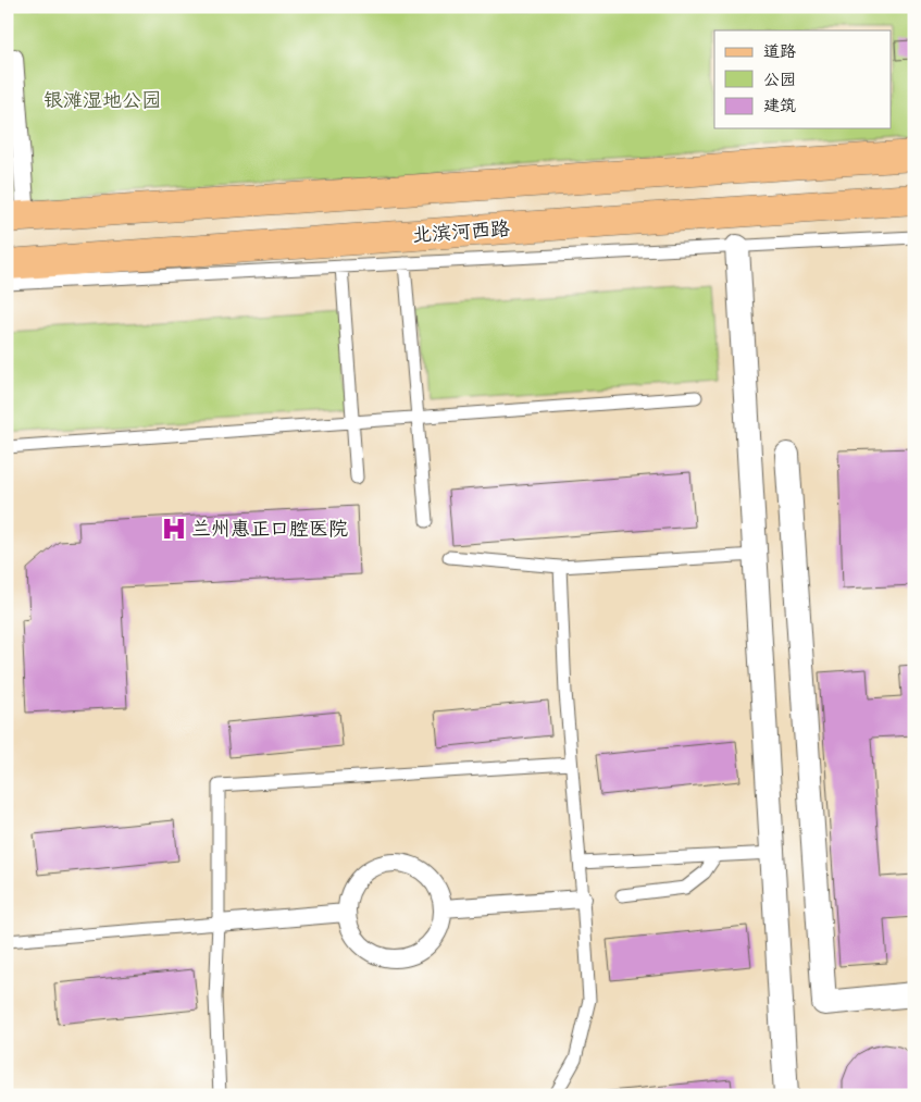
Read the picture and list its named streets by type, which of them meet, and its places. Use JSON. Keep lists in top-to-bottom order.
{
  "streets": {
    "main road": ["北滨河西路"]
  },
  "parks": ["银滩湿地公园"],
  "places": {
    "hospital": ["兰州惠正口腔医院"]
  },
  "legend": ["道路", "公园", "建筑"]
}
